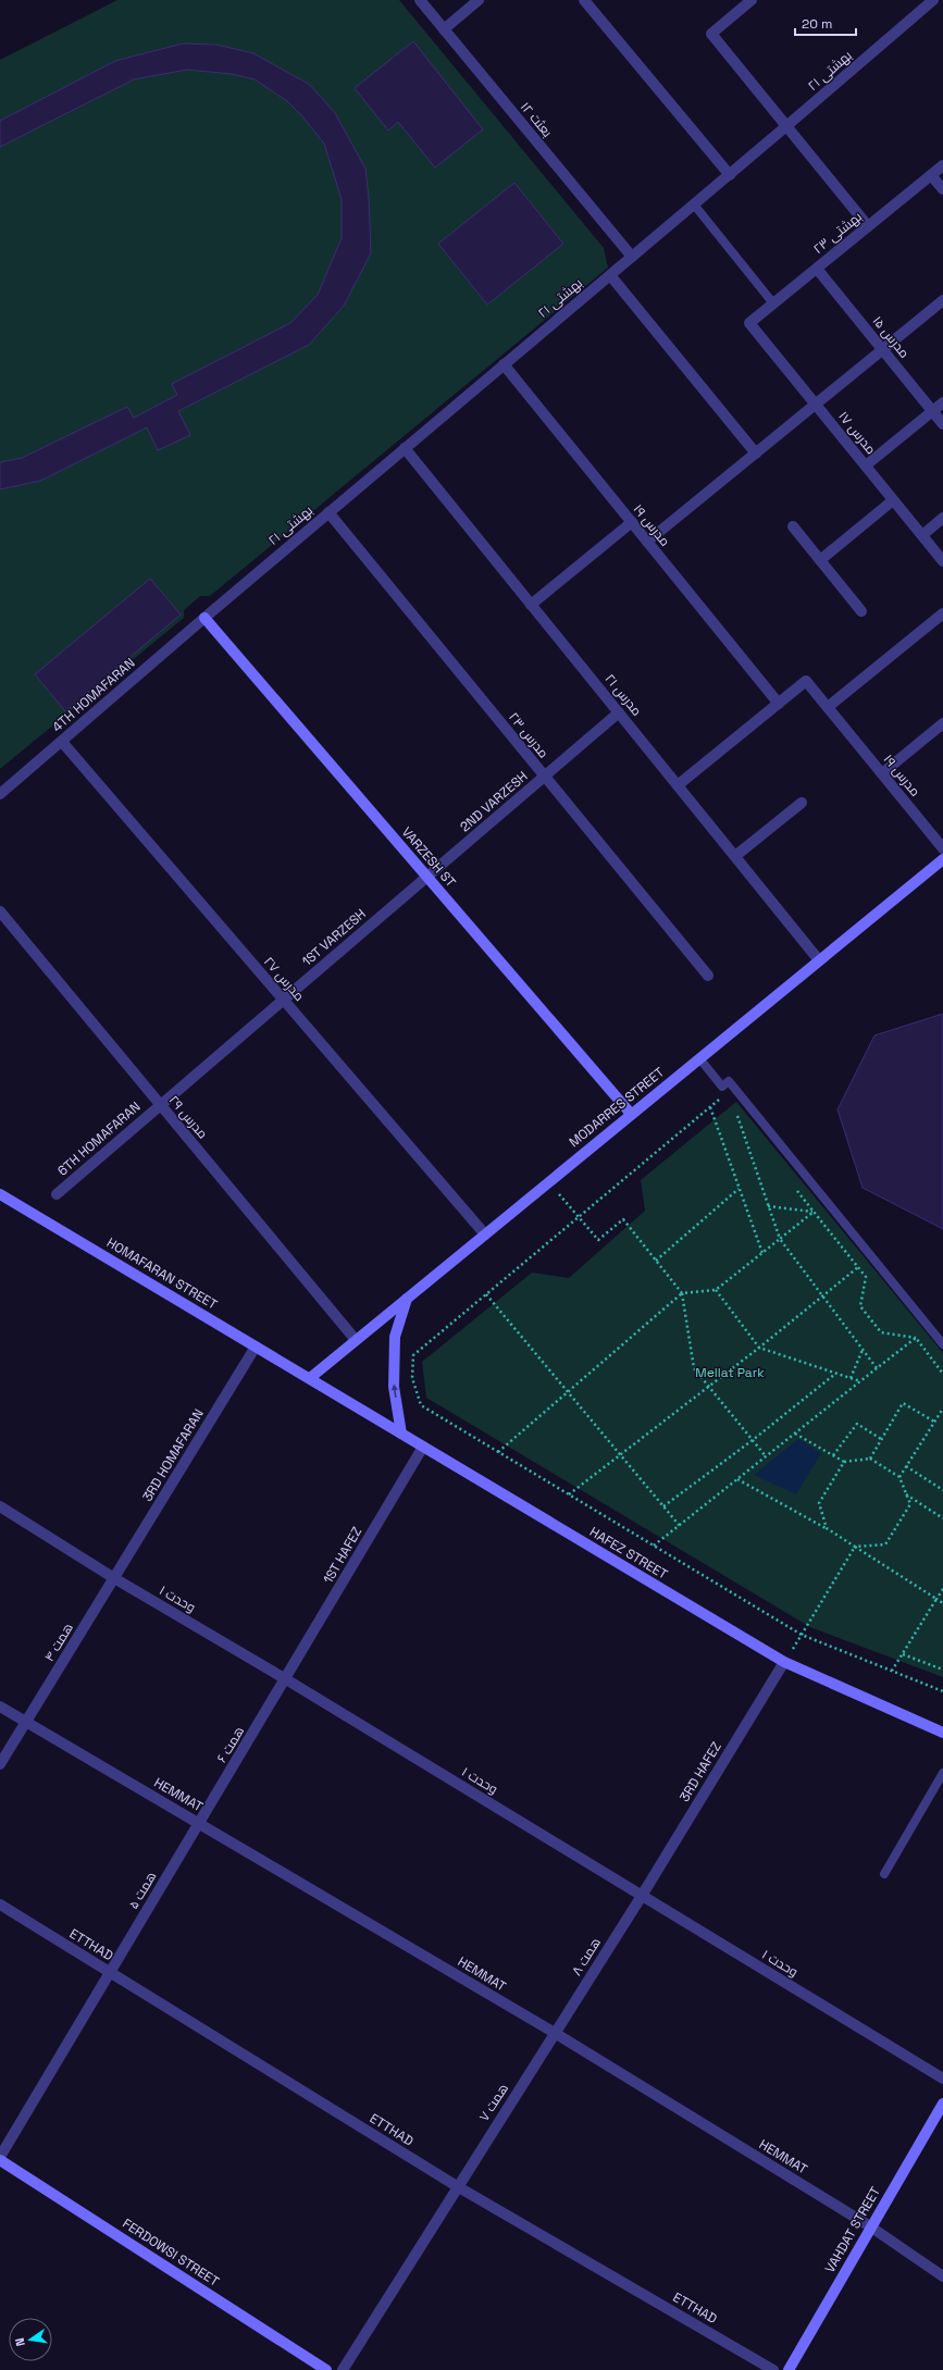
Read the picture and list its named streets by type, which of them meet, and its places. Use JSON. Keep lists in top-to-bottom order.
{
  "streets": {
    "main road": [
      "VARZESH ST",
      "MODARRES STREET",
      "HOMAFARAN STREET",
      "HAFEZ STREET",
      "VAHDAT STREET",
      "FERDOWSI STREET"
    ],
    "street": [
      "بهشتی ۲۱",
      "بعثت ۱۲",
      "بهشتی ۲۳",
      "مدرس ۱۵",
      "مدرس ۱۷",
      "مدرس ۱۹",
      "4TH HOMAFARAN",
      "مدرس ۲۱",
      "مدرس ۲۳",
      "2ND VARZESH",
      "1ST VARZESH",
      "مدرس ۲۷",
      "مدرس ۲۹",
      "6TH HOMAFARAN",
      "3RD HOMAFARAN",
      "1ST HAFEZ",
      "وحدت ۱",
      "همت ۴",
      "همت ۶",
      "3RD HAFEZ",
      "HEMMAT",
      "همت ۵",
      "ETTHAD",
      "همت ۸",
      "همت ۷"
    ]
  },
  "crossings": [
    ["بهشتی ۲۱", "بعثت ۱۲"],
    ["بهشتی ۲۱", "مدرس ۱۹"],
    ["بهشتی ۲۱", "4TH HOMAFARAN"],
    ["بهشتی ۲۱", "مدرس ۲۱"],
    ["بهشتی ۲۱", "مدرس ۲۳"],
    ["بهشتی ۲۱", "VARZESH ST"],
    ["بهشتی ۲۳", "مدرس ۱۵"],
    ["بهشتی ۲۳", "مدرس ۱۷"],
    ["4TH HOMAFARAN", "VARZESH ST"],
    ["4TH HOMAFARAN", "مدرس ۲۷"],
    ["مدرس ۲۱", "2ND VARZESH"],
    ["مدرس ۲۱", "MODARRES STREET"],
    ["مدرس ۲۳", "2ND VARZESH"],
    ["2ND VARZESH", "VARZESH ST"],
    ["2ND VARZESH", "1ST VARZESH"],
    ["VARZESH ST", "1ST VARZESH"],
    ["VARZESH ST", "MODARRES STREET"],
    ["1ST VARZESH", "مدرس ۲۷"],
    ["1ST VARZESH", "مدرس ۲۹"],
    ["1ST VARZESH", "6TH HOMAFARAN"],
    ["مدرس ۲۷", "MODARRES STREET"],
    ["MODARRES STREET", "مدرس ۲۹"],
    ["MODARRES STREET", "HOMAFARAN STREET"],
    ["MODARRES STREET", "HAFEZ STREET"],
    ["مدرس ۲۹", "6TH HOMAFARAN"],
    ["HOMAFARAN STREET", "3RD HOMAFARAN"],
    ["HOMAFARAN STREET", "HAFEZ STREET"],
    ["3RD HOMAFARAN", "وحدت ۱"],
    ["3RD HOMAFARAN", "همت ۴"],
    ["HAFEZ STREET", "1ST HAFEZ"],
    ["HAFEZ STREET", "3RD HAFEZ"],
    ["1ST HAFEZ", "وحدت ۱"],
    ["1ST HAFEZ", "همت ۶"],
    ["وحدت ۱", "همت ۴"],
    ["وحدت ۱", "همت ۶"],
    ["وحدت ۱", "3RD HAFEZ"],
    ["وحدت ۱", "همت ۸"],
    ["همت ۴", "HEMMAT"],
    ["همت ۶", "HEMMAT"],
    ["همت ۶", "همت ۵"],
    ["3RD HAFEZ", "همت ۸"],
    ["HEMMAT", "همت ۵"],
    ["HEMMAT", "همت ۸"],
    ["HEMMAT", "همت ۷"],
    ["HEMMAT", "VAHDAT STREET"],
    ["همت ۵", "ETTHAD"],
    ["همت ۵", "FERDOWSI STREET"],
    ["ETTHAD", "همت ۷"],
    ["همت ۸", "همت ۷"]
  ],
  "parks": ["Mellat Park"],
  "scale_bar": "20 m",
  "north": "left"
}
